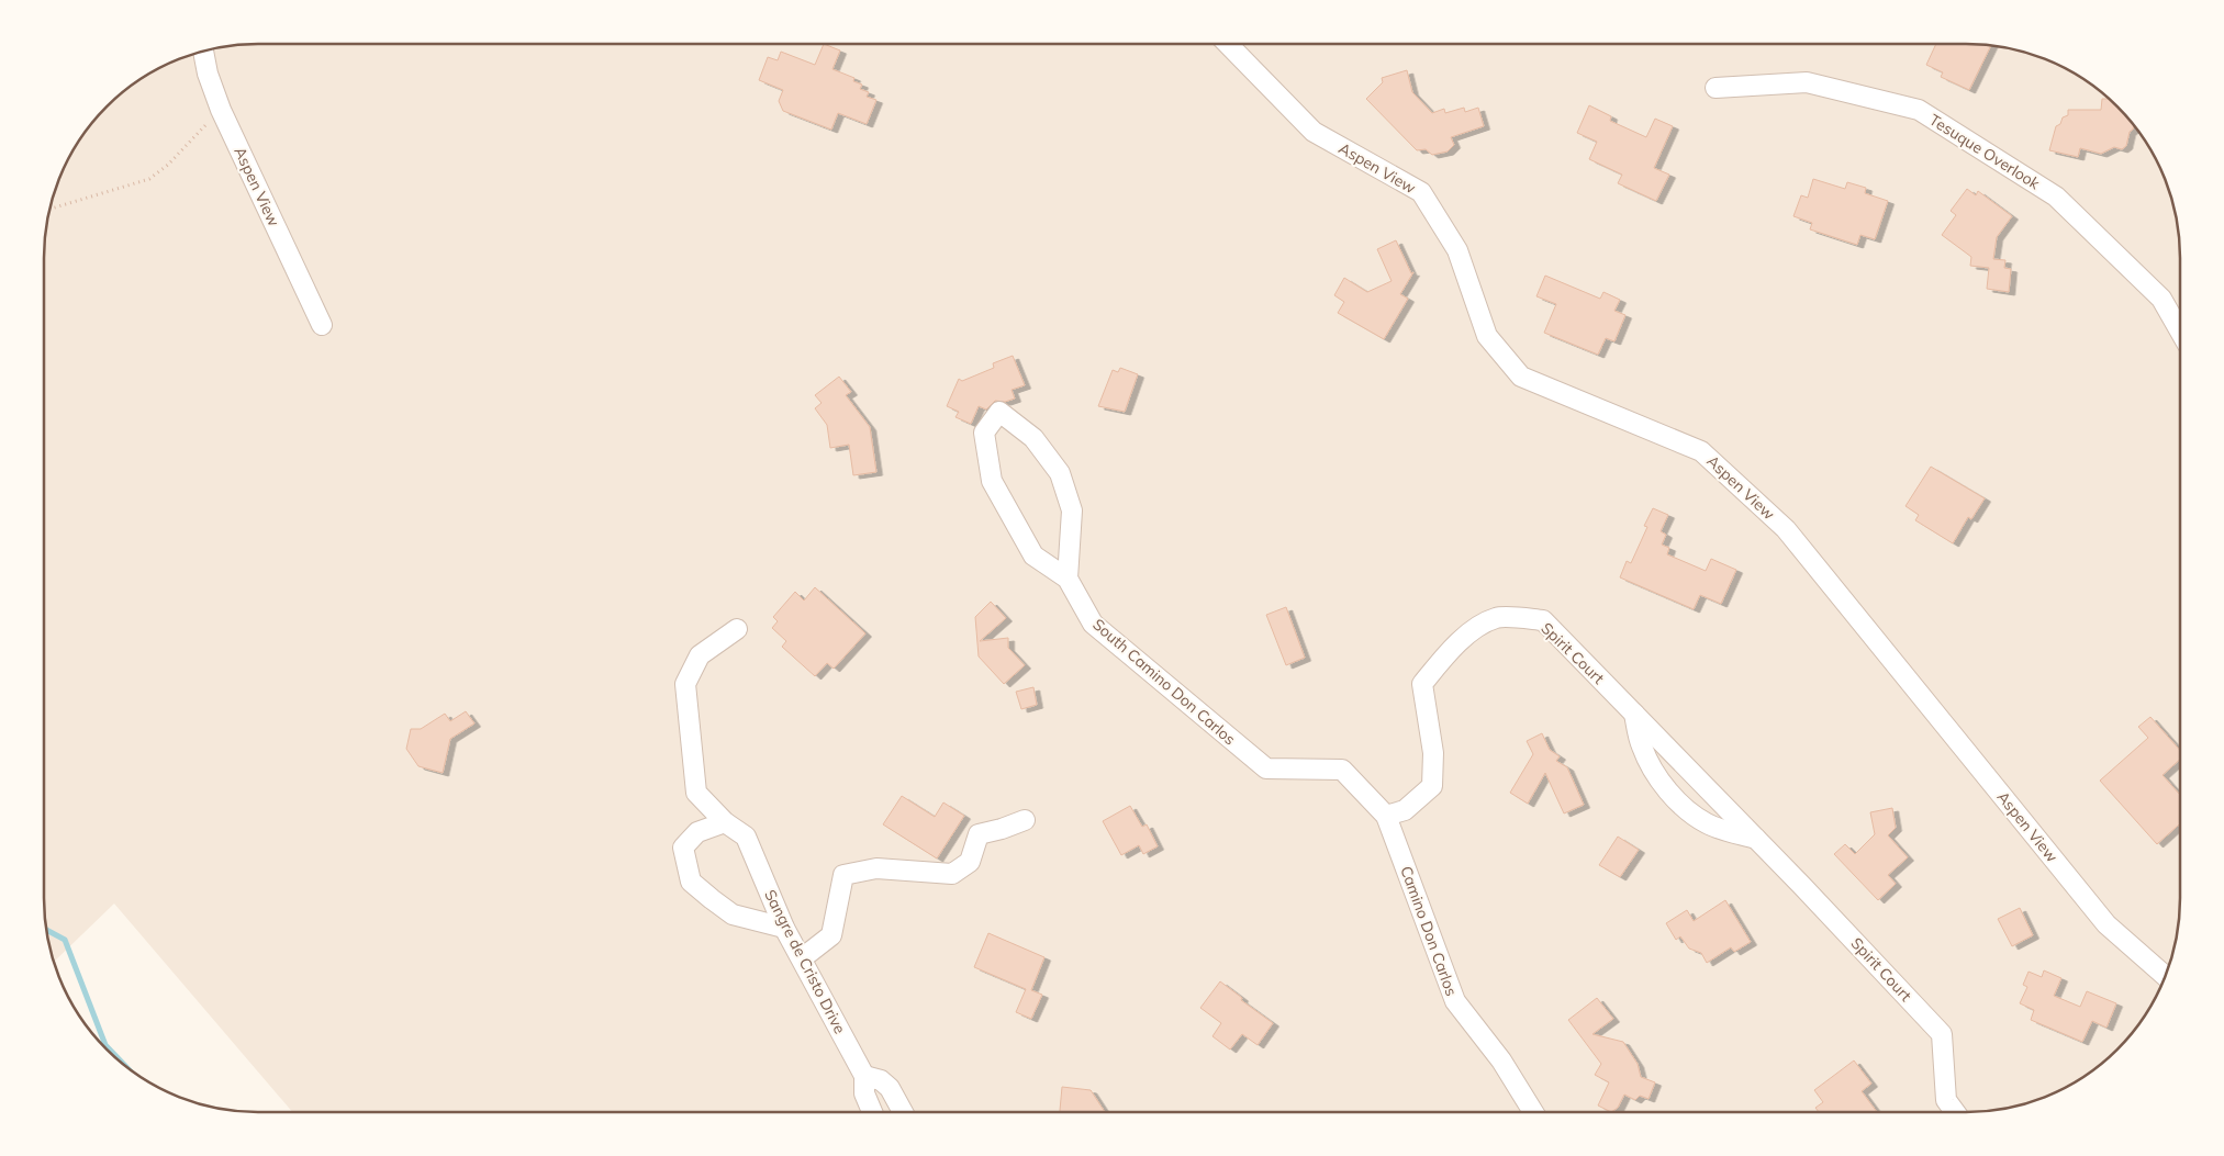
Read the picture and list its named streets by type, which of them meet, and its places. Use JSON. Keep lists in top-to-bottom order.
{
  "streets": {
    "street": [
      "Tesuque Overlook",
      "Aspen View",
      "Spirit Court",
      "South Camino Don Carlos",
      "Camino Don Carlos",
      "Sangre de Cristo Drive"
    ]
  },
  "crossings": [
    ["Spirit Court", "South Camino Don Carlos"],
    ["Spirit Court", "Camino Don Carlos"],
    ["South Camino Don Carlos", "Camino Don Carlos"]
  ]
}
